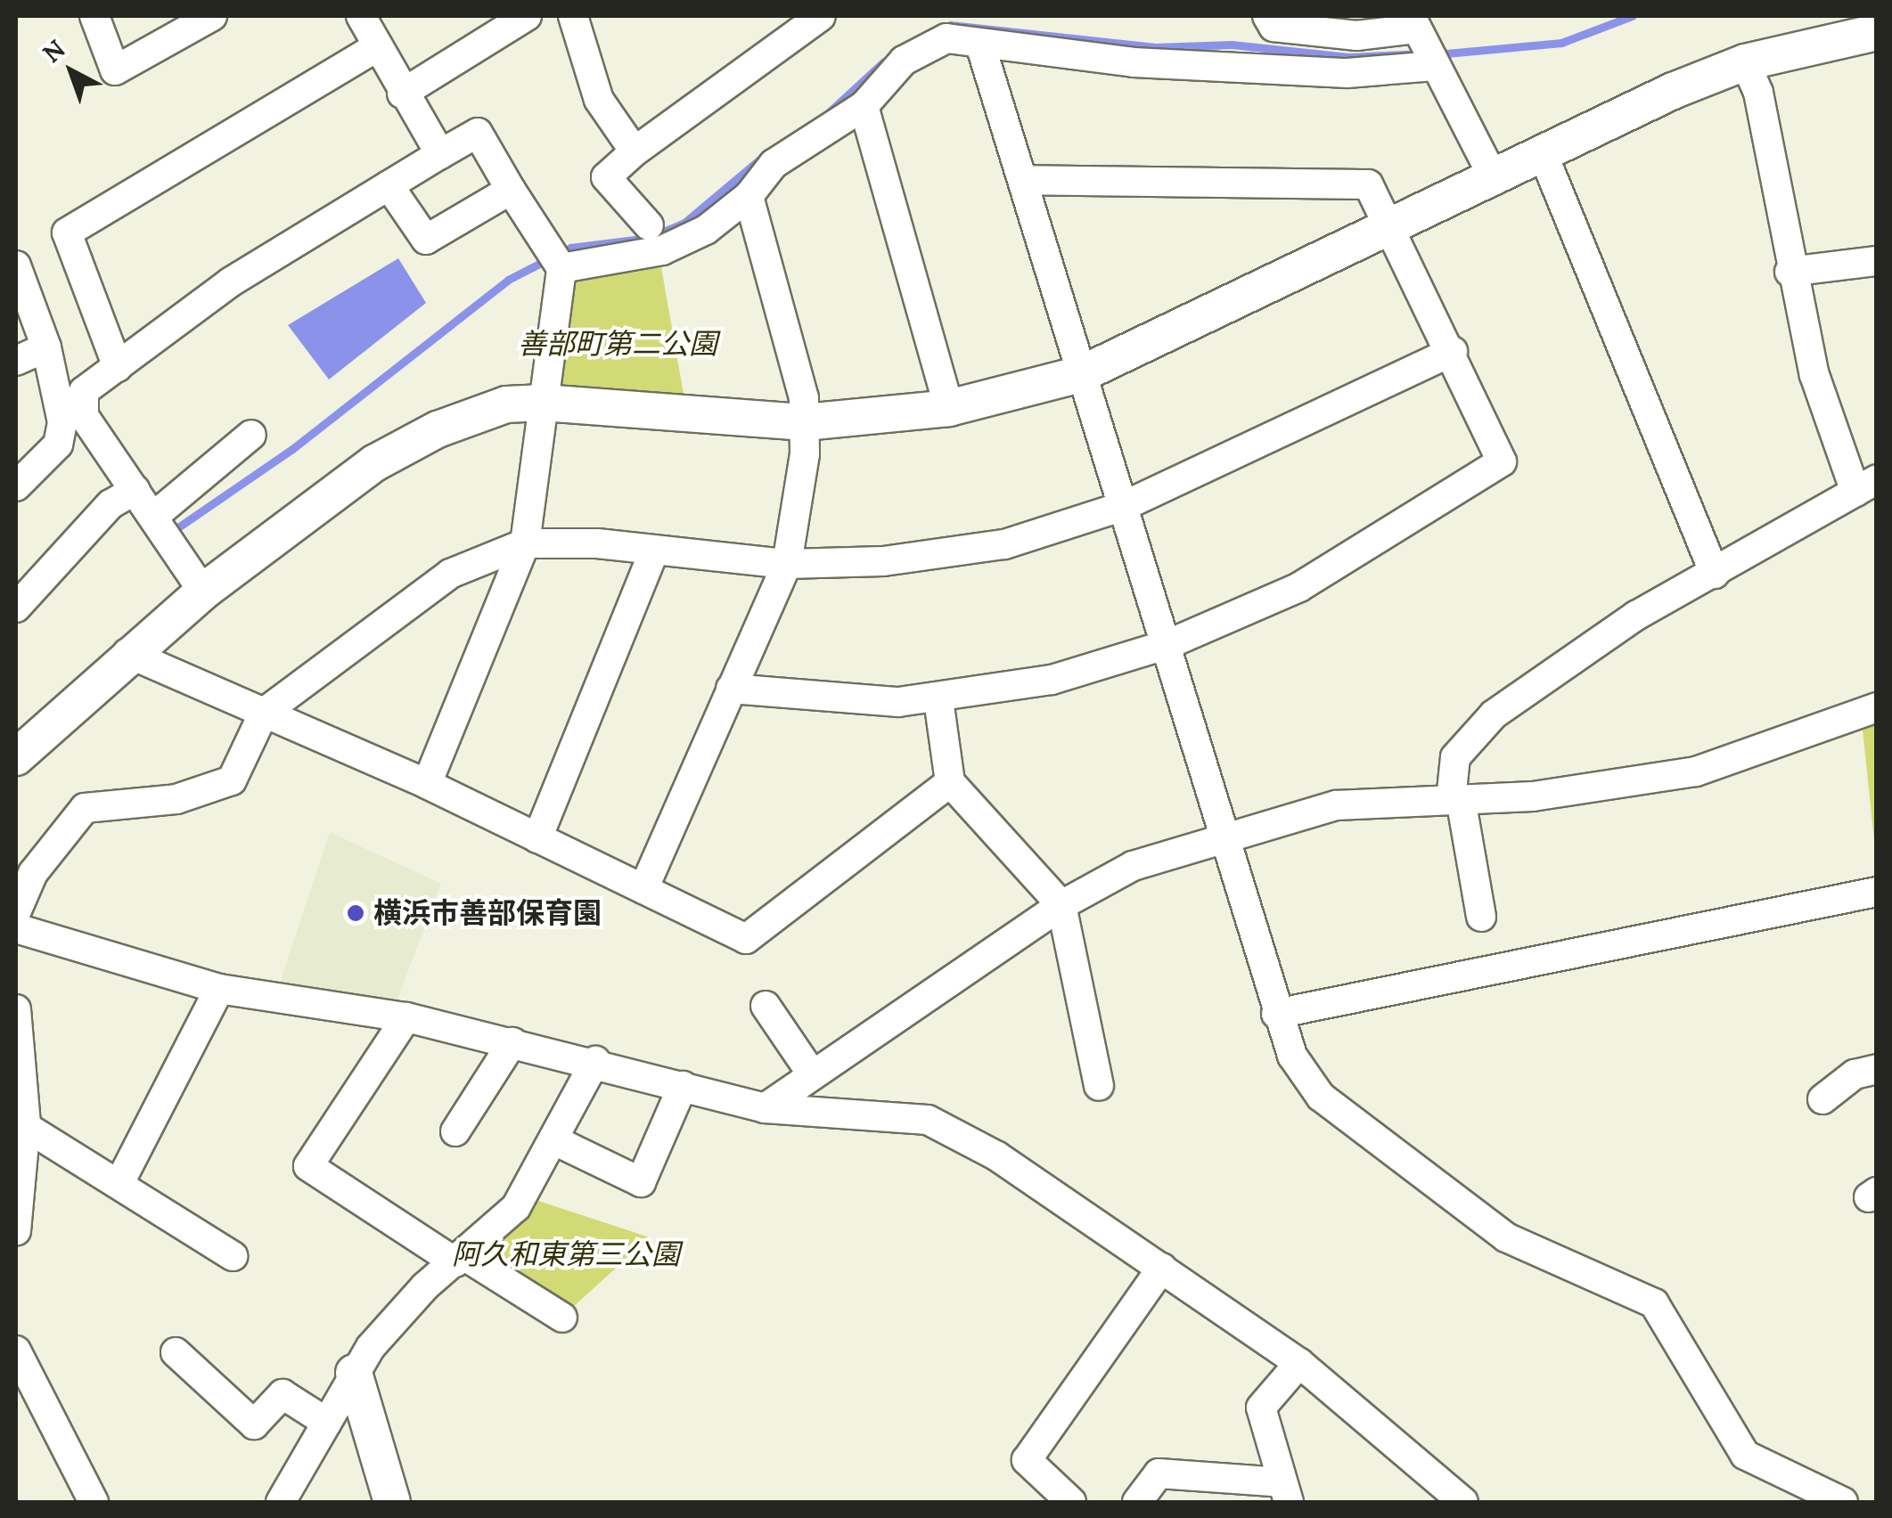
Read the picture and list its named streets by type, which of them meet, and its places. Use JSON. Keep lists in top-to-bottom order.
{
  "parks": ["善部町第二公園", "阿久和東第三公園"],
  "places": ["横浜市善部保育園"],
  "north": "top left"
}
